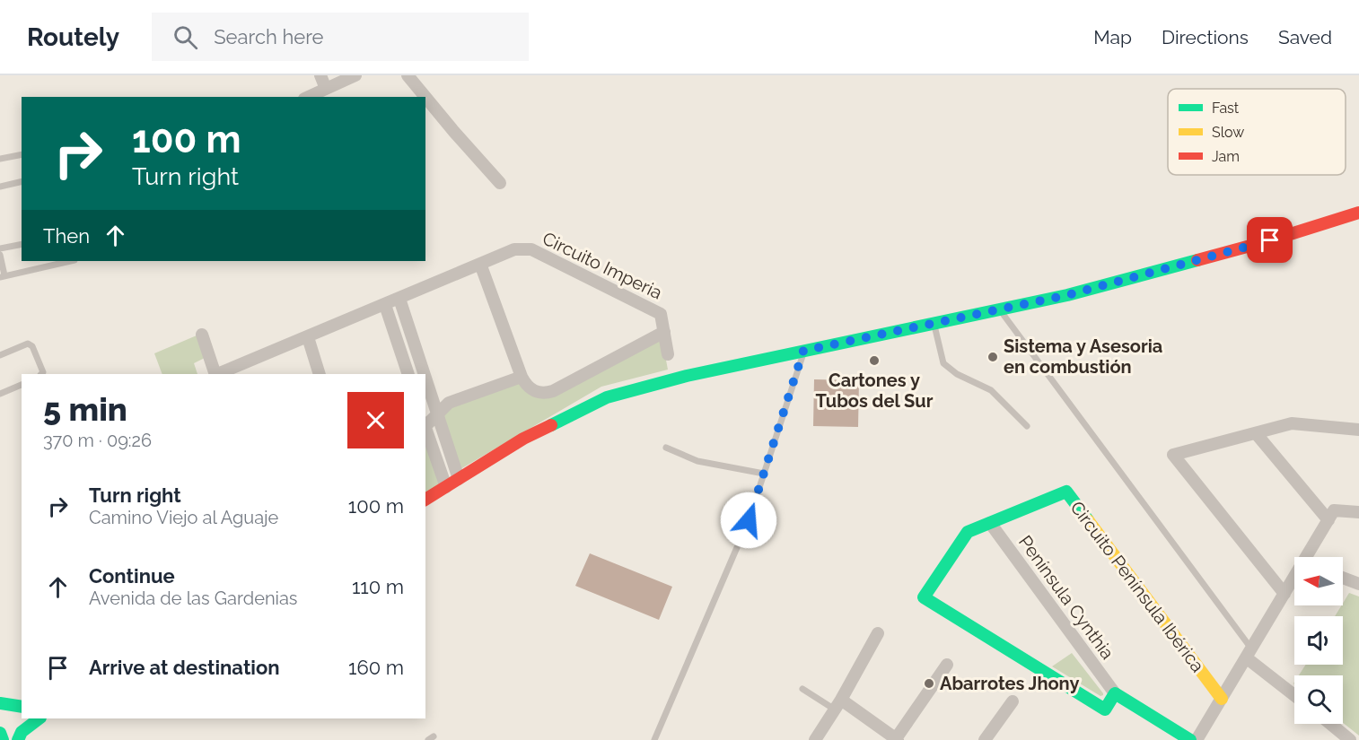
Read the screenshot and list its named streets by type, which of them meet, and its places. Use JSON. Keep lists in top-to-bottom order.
{
  "streets": {
    "main road": ["Circuito Península Ibérica"],
    "street": ["Circuito Imperia", "Península Cynthia"]
  },
  "crossings": [
    ["Circuito Península Ibérica", "Península Cynthia"]
  ],
  "places": ["Sistema y Asesoria en combustión", "Cartones y Tubos del Sur", "Abarrotes Jhony"],
  "legend": ["Fast", "Slow", "Jam"],
  "north": "left",
  "page": {
    "header": "Routely",
    "search": "Search here",
    "nav": ["Map", "Directions", "Saved"],
    "turn": ["100 m", "Turn right"],
    "then": "Then",
    "heading": ["5 min", "370 m · 09:26"],
    "list": [
      {
        "name": "Turn right",
        "note": "Camino Viejo al Aguaje",
        "value": "100 m"
      },
      {
        "name": "Continue",
        "note": "Avenida de las Gardenias",
        "value": "110 m"
      },
      {
        "name": "Arrive at destination",
        "value": "160 m"
      }
    ]
  }
}
